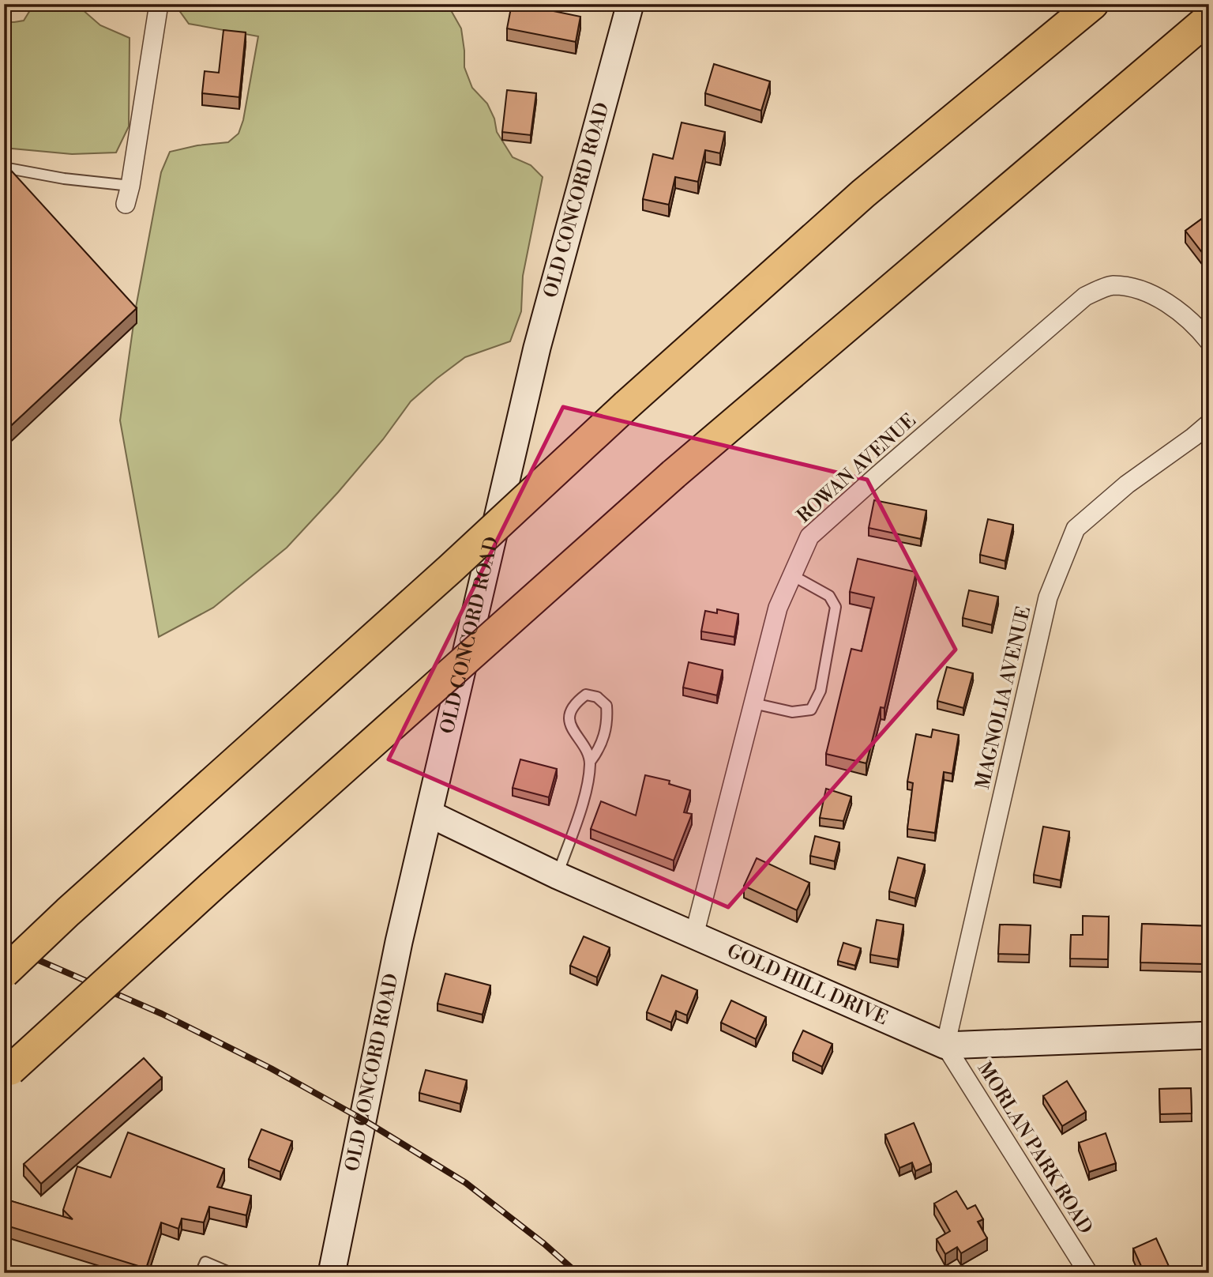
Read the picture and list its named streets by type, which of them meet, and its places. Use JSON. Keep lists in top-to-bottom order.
{
  "streets": {
    "main road": ["OLD CONCORD ROAD", "GOLD HILL DRIVE"],
    "street": ["ROWAN AVENUE", "MAGNOLIA AVENUE", "MORLAN PARK ROAD"]
  },
  "crossings": [
    ["OLD CONCORD ROAD", "GOLD HILL DRIVE"],
    ["ROWAN AVENUE", "GOLD HILL DRIVE"],
    ["MAGNOLIA AVENUE", "GOLD HILL DRIVE"],
    ["MAGNOLIA AVENUE", "MORLAN PARK ROAD"],
    ["GOLD HILL DRIVE", "MORLAN PARK ROAD"]
  ]
}
